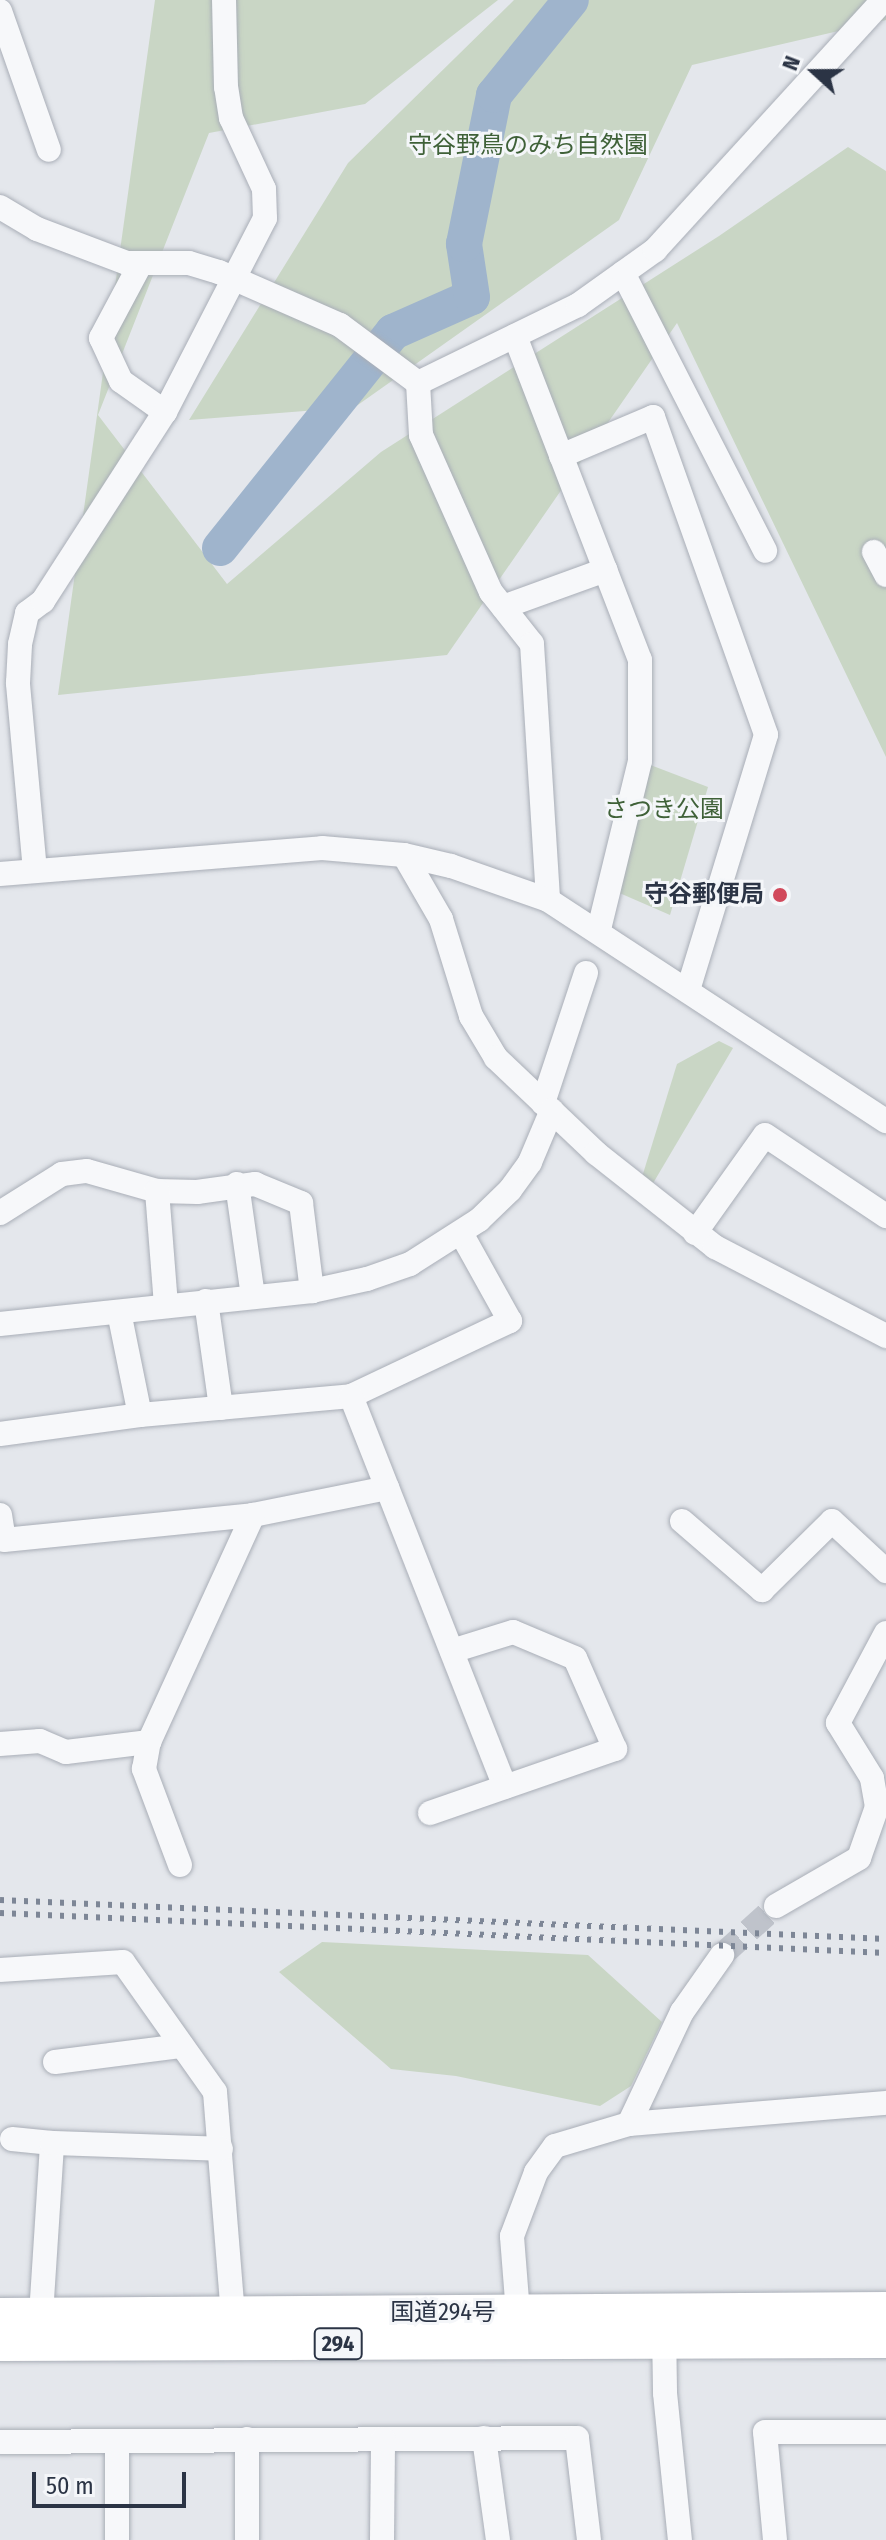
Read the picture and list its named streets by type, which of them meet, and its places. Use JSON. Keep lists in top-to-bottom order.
{
  "streets": {
    "highway": ["国道294号", "294"]
  },
  "parks": ["守谷野鳥のみち自然園", "さつき公園"],
  "places": ["守谷郵便局"],
  "scale_bar": "50 m",
  "north": "left"
}
